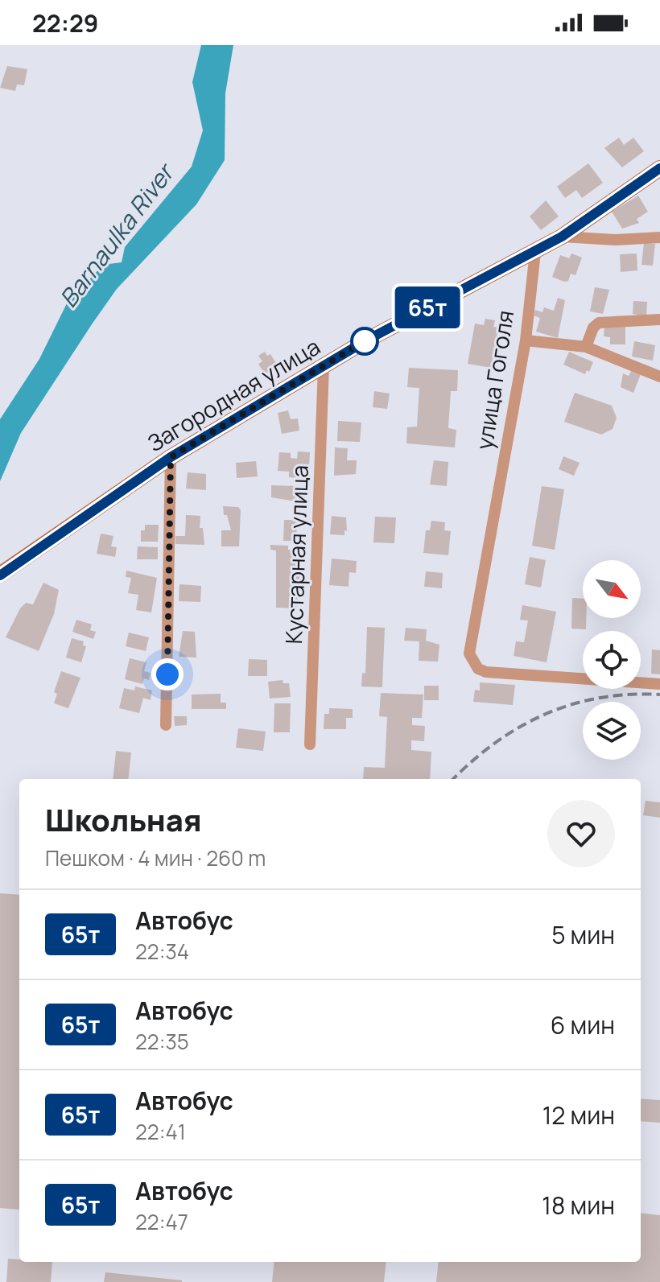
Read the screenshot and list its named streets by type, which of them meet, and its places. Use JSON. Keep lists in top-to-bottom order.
{
  "streets": {
    "main road": ["Загородная улица"],
    "street": ["улица Гоголя", "Кустарная улица"]
  },
  "crossings": [
    ["улица Гоголя", "Загородная улица"],
    ["Загородная улица", "Кустарная улица"]
  ],
  "water": ["Barnaulka River"],
  "lines": ["bus line 65т"],
  "north": "bottom right",
  "page": {
    "status": "22:29",
    "on_map": "65т",
    "heading": ["Школьная", "Пешком · 4 мин · 260 m"],
    "list": [
      {
        "mark": "65т",
        "name": "Автобус",
        "note": "22:34",
        "value": "5 мин"
      },
      {
        "mark": "65т",
        "name": "Автобус",
        "note": "22:35",
        "value": "6 мин"
      },
      {
        "mark": "65т",
        "name": "Автобус",
        "note": "22:41",
        "value": "12 мин"
      },
      {
        "mark": "65т",
        "name": "Автобус",
        "note": "22:47",
        "value": "18 мин"
      }
    ]
  }
}
